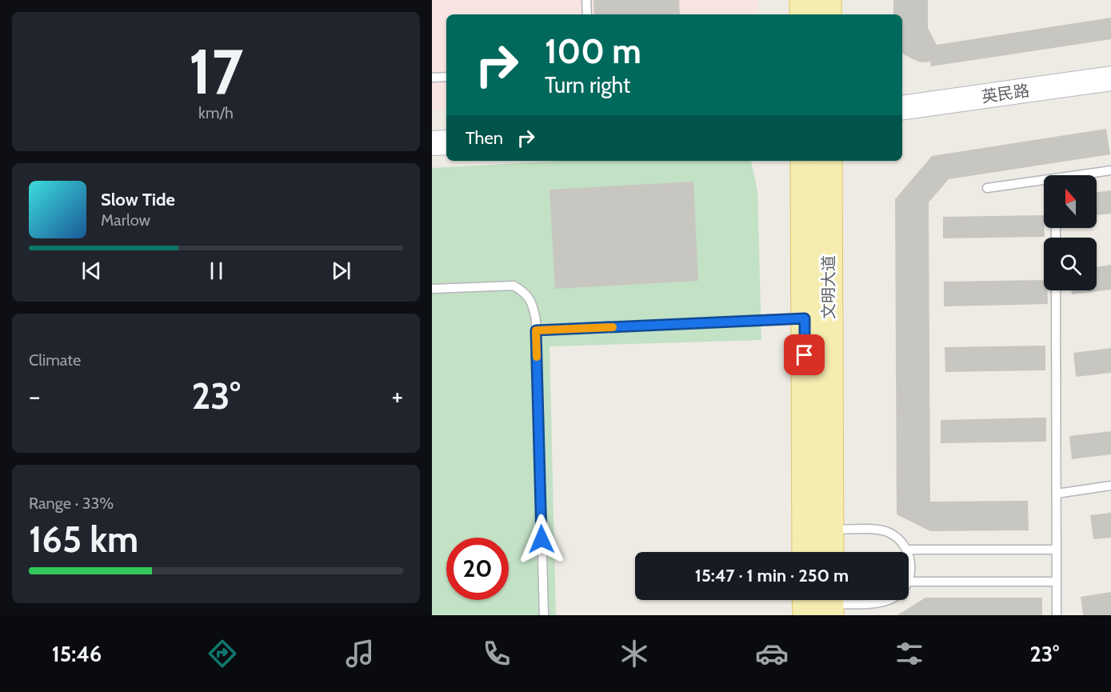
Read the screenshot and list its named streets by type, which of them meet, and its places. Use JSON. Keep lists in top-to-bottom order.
{
  "streets": {
    "main road": ["文明大道"],
    "street": ["英民路"]
  },
  "north": "top",
  "page": {
    "tile": [
      ["17", "km/h"],
      "Climate",
      ["Range · 33%", "165 km"]
    ],
    "turn": ["100 m", "Turn right"],
    "then": "Then",
    "song": ["Slow Tide", "Marlow"],
    "heat": ["−", "23°", "+"],
    "limit": "20",
    "trip": "15:47 · 1 min · 250 m",
    "tabs": ["15:46", "23°"]
  }
}
